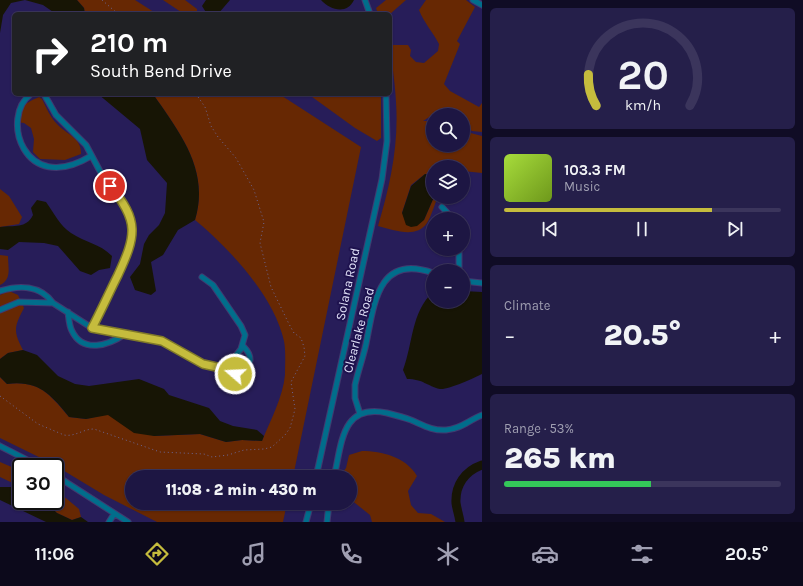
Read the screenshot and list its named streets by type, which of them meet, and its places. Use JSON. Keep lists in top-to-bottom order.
{
  "streets": {
    "street": ["Solana Road", "Clearlake Road"]
  },
  "page": {
    "turn": ["210 m", "South Bend Drive"],
    "map_buttons": ["+", "−"],
    "song": ["103.3 FM", "Music"],
    "tile": [
      "Climate",
      ["Range · 53%", "265 km"]
    ],
    "heat": ["−", "20.5°", "+"],
    "limit": "30",
    "trip": "11:08 · 2 min · 430 m",
    "tabs": ["11:06", "20.5°"],
    "gauge": ["20", "km/h"]
  }
}
